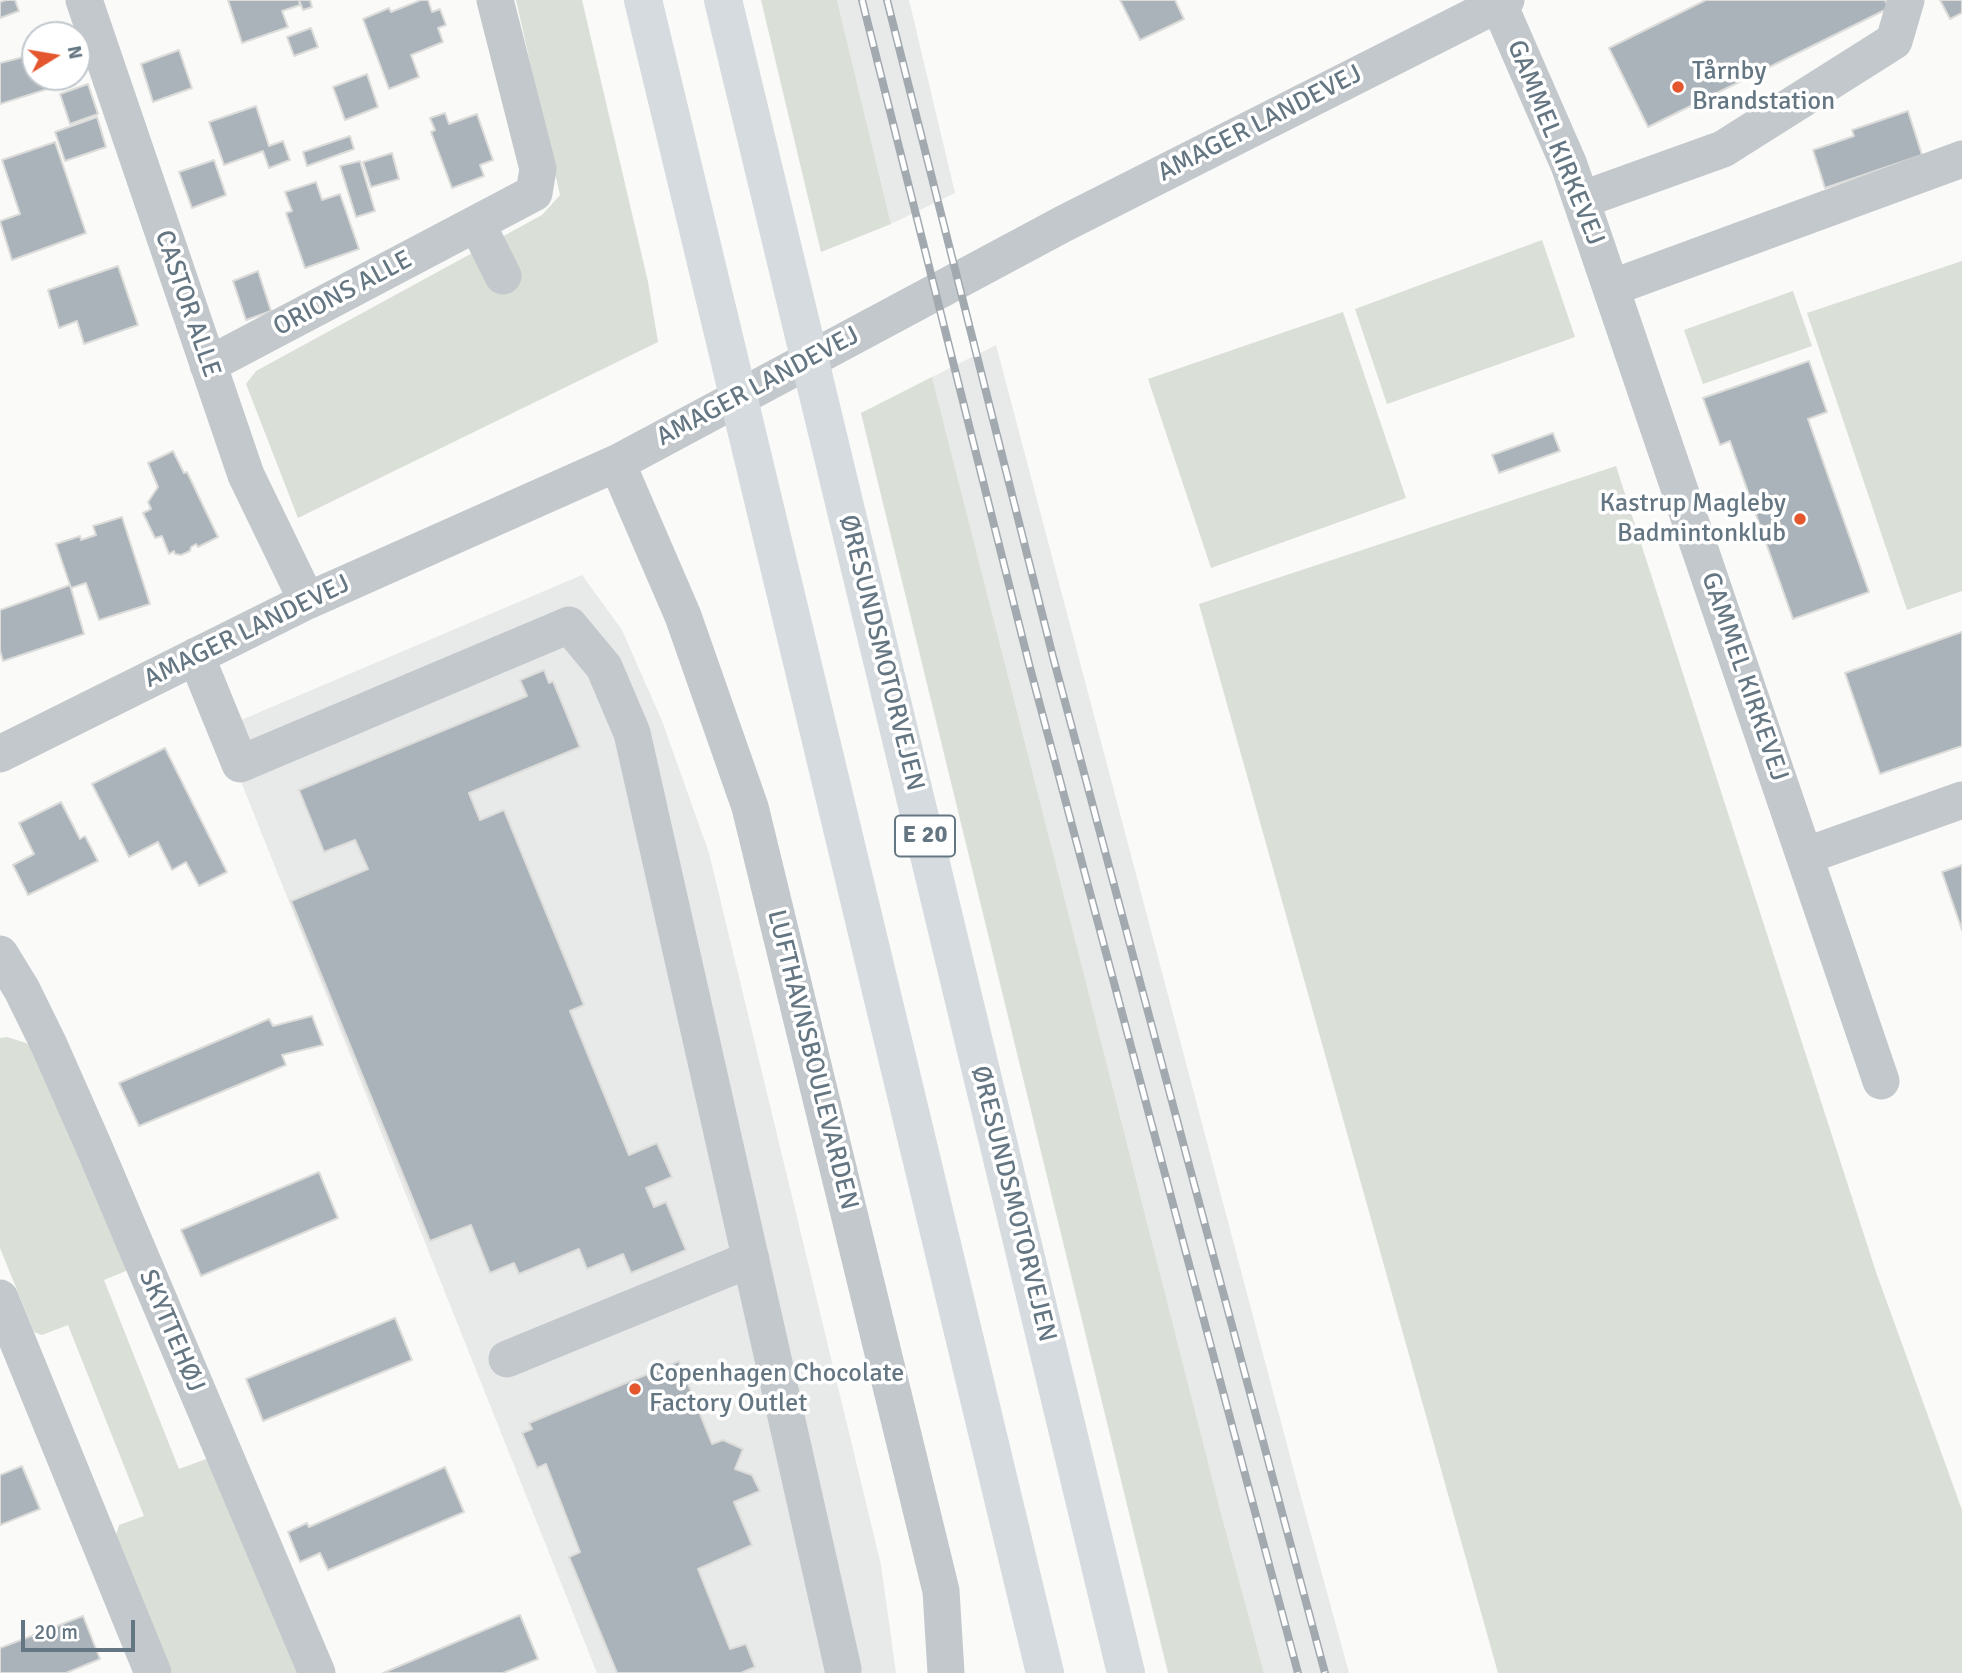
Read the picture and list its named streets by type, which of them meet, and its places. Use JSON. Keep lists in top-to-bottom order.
{
  "streets": {
    "highway": ["ØRESUNDSMOTORVEJEN", "E 20"],
    "street": [
      "AMAGER LANDEVEJ",
      "GAMMEL KIRKEVEJ",
      "ORIONS ALLE",
      "CASTOR ALLE",
      "LUFTHAVNSBOULEVARDEN",
      "SKYTTEHØJ"
    ]
  },
  "crossings": [
    ["AMAGER LANDEVEJ", "GAMMEL KIRKEVEJ"],
    ["AMAGER LANDEVEJ", "CASTOR ALLE"],
    ["AMAGER LANDEVEJ", "LUFTHAVNSBOULEVARDEN"],
    ["ORIONS ALLE", "CASTOR ALLE"]
  ],
  "places": ["Tårnby Brandstation", "Kastrup Magleby Badmintonklub", "Copenhagen Chocolate Factory Outlet"],
  "scale_bar": "20 m",
  "north": "right"
}
